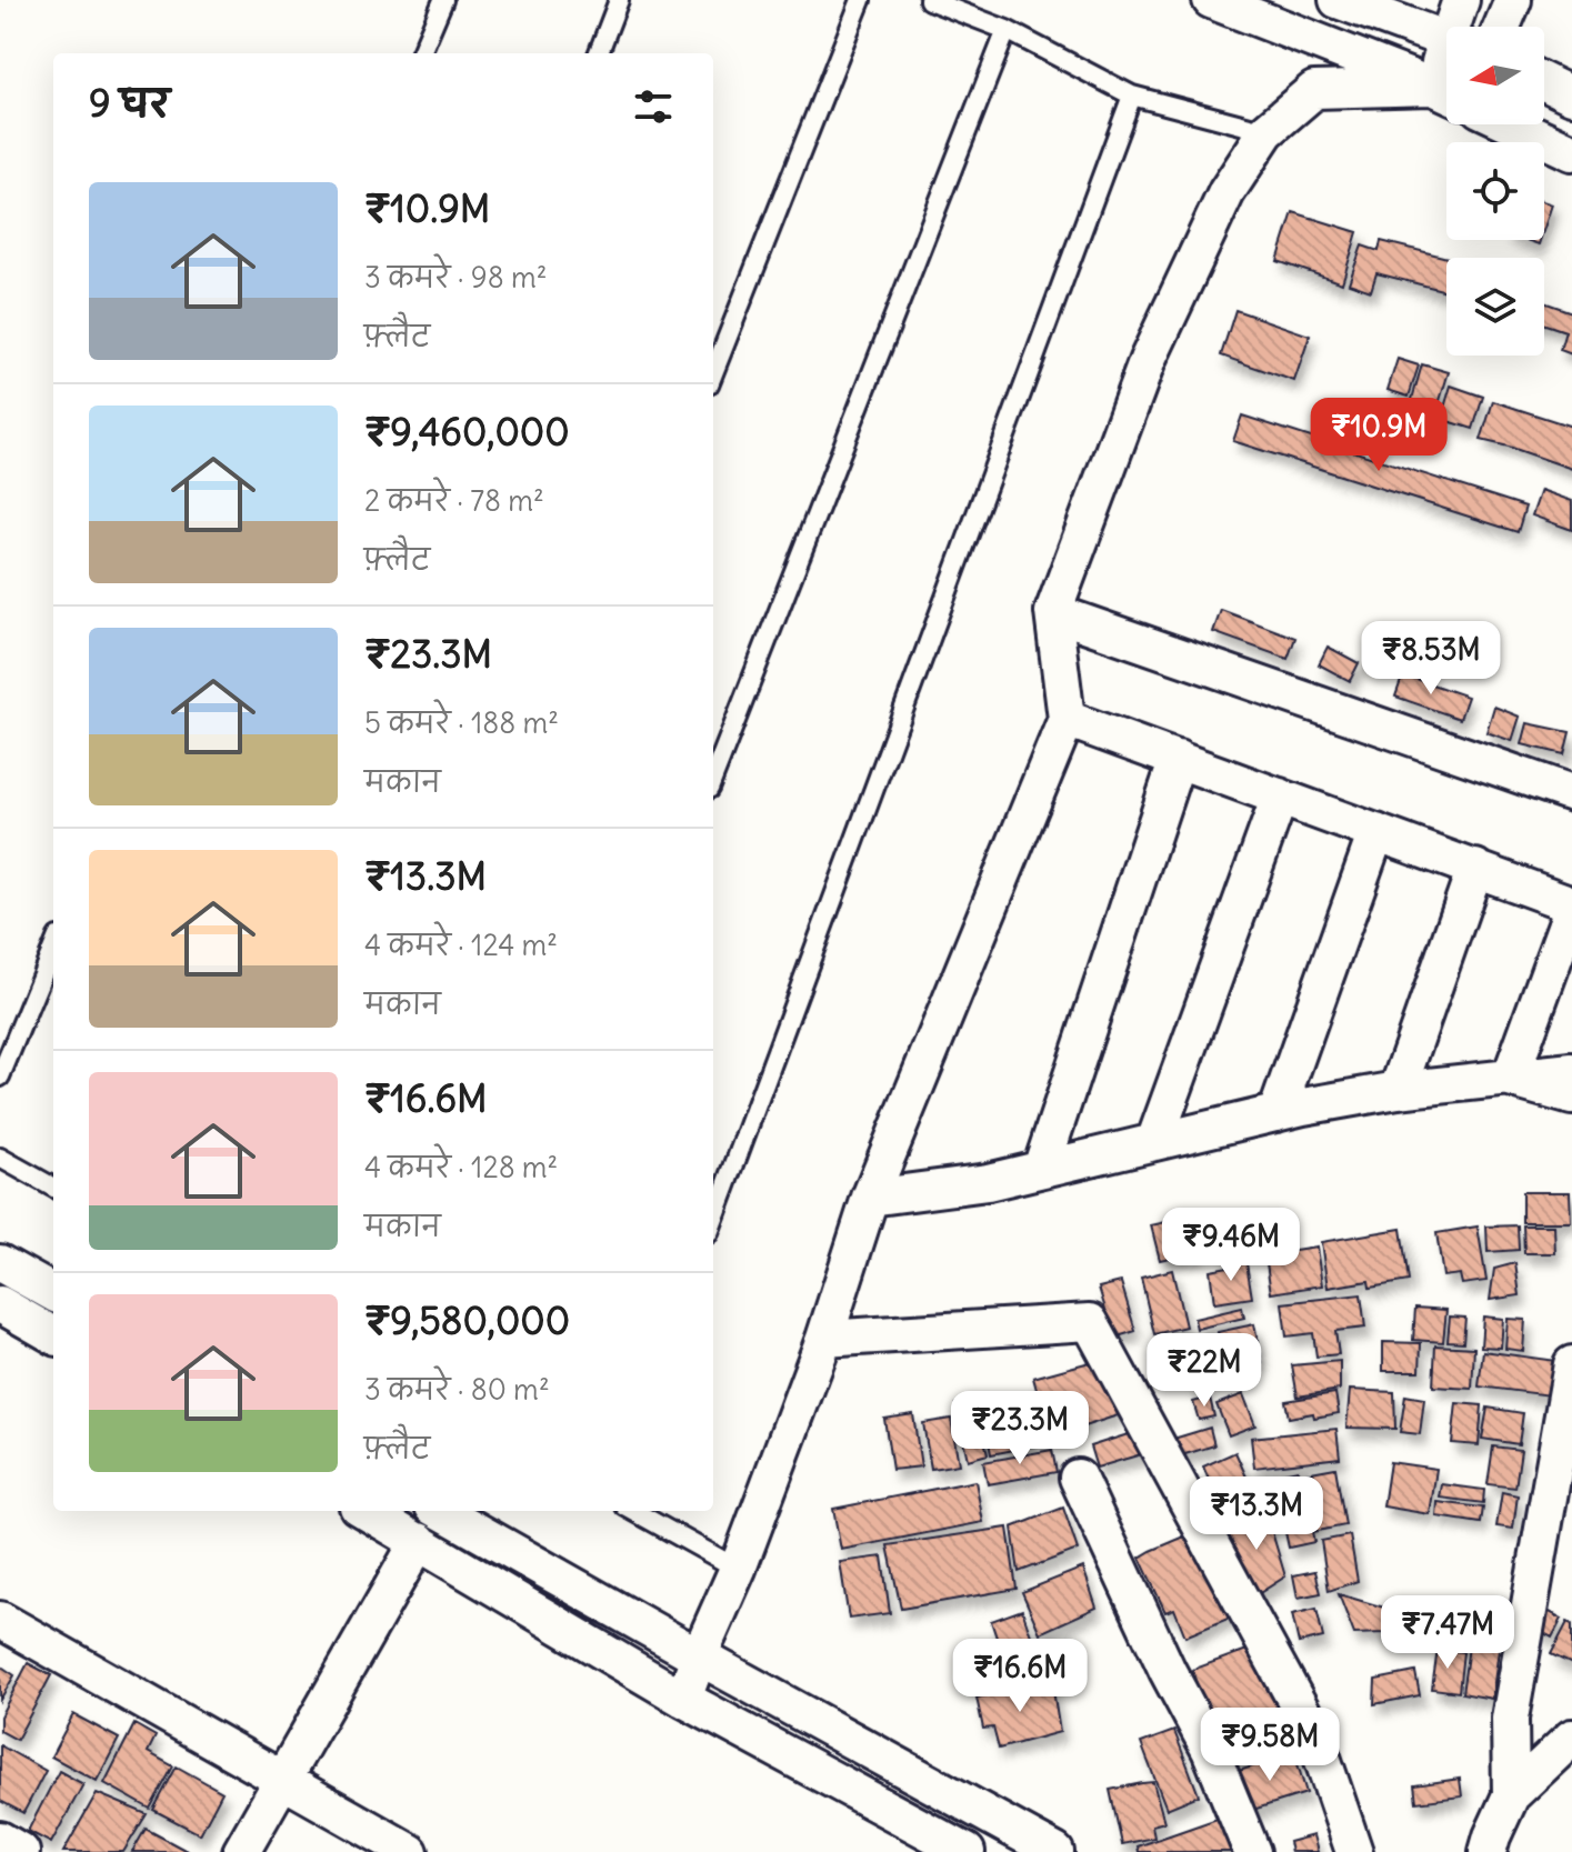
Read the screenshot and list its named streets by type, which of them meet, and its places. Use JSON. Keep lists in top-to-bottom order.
{
  "north": "left",
  "page": {
    "heading": "9 घर",
    "list": [
      {
        "name": "₹10.9M",
        "note": "3 कमरे · 98 m² · फ़्लैट"
      },
      {
        "name": "₹9,460,000",
        "note": "2 कमरे · 78 m² · फ़्लैट"
      },
      {
        "name": "₹23.3M",
        "note": "5 कमरे · 188 m² · मकान"
      },
      {
        "name": "₹13.3M",
        "note": "4 कमरे · 124 m² · मकान"
      },
      {
        "name": "₹16.6M",
        "note": "4 कमरे · 128 m² · मकान"
      },
      {
        "name": "₹9,580,000",
        "note": "3 कमरे · 80 m² · फ़्लैट"
      }
    ],
    "price": [
      "₹10.9M",
      "₹8.53M",
      "₹9.46M",
      "₹22M",
      "₹23.3M",
      "₹13.3M",
      "₹7.47M",
      "₹16.6M",
      "₹9.58M"
    ]
  }
}
